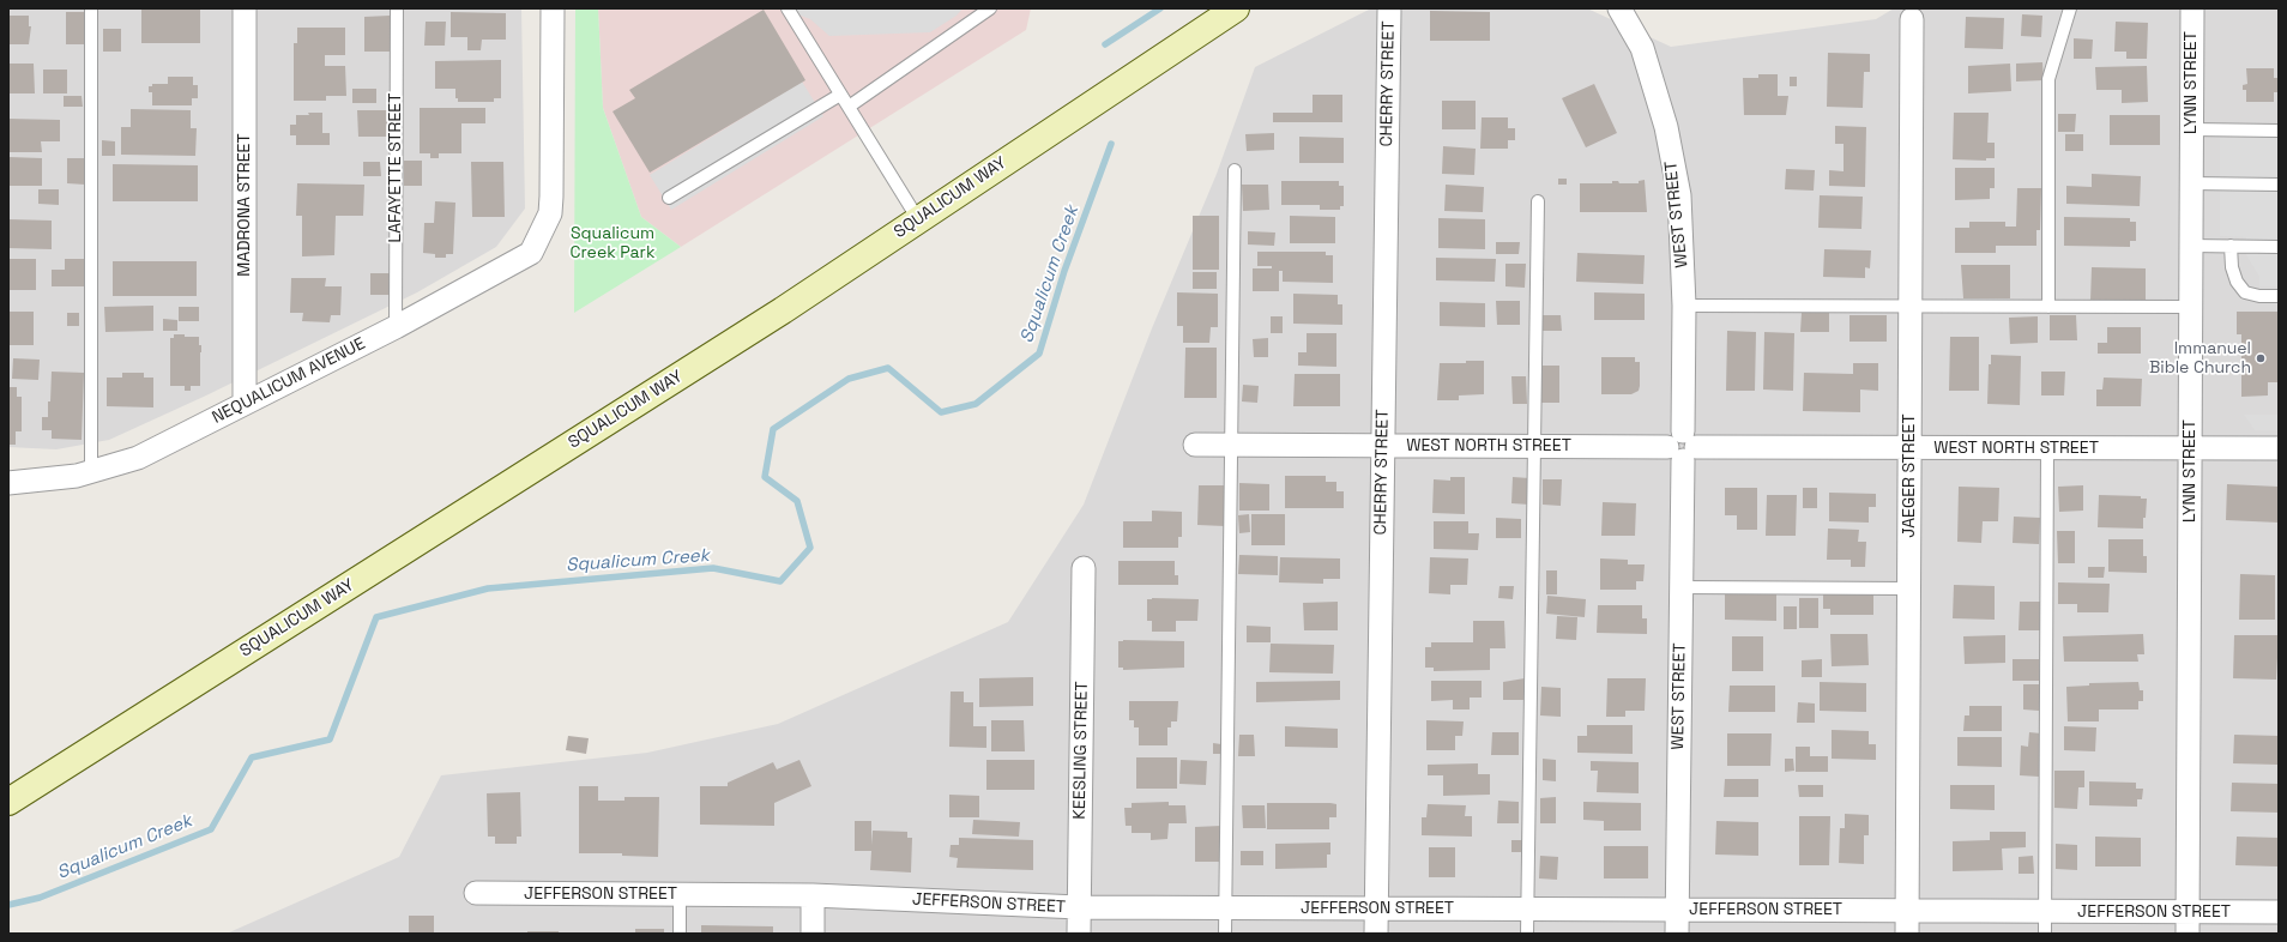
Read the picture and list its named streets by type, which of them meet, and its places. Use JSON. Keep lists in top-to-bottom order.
{
  "streets": {
    "street": [
      "LYNN STREET",
      "CHERRY STREET",
      "SQUALICUM WAY",
      "MADRONA STREET",
      "WEST STREET",
      "NEQUALICUM AVENUE",
      "WEST NORTH STREET",
      "JAEGER STREET",
      "KEESLING STREET",
      "JEFFERSON STREET"
    ],
    "lane": ["LAFAYETTE STREET"]
  },
  "crossings": [
    ["LYNN STREET", "WEST NORTH STREET"],
    ["LYNN STREET", "JEFFERSON STREET"],
    ["CHERRY STREET", "WEST NORTH STREET"],
    ["CHERRY STREET", "JEFFERSON STREET"],
    ["LAFAYETTE STREET", "NEQUALICUM AVENUE"],
    ["MADRONA STREET", "NEQUALICUM AVENUE"],
    ["WEST STREET", "WEST NORTH STREET"],
    ["WEST STREET", "JEFFERSON STREET"],
    ["WEST NORTH STREET", "JAEGER STREET"],
    ["JAEGER STREET", "JEFFERSON STREET"],
    ["KEESLING STREET", "JEFFERSON STREET"]
  ],
  "water": ["Squalicum Creek"],
  "parks": ["Squalicum Creek Park"],
  "places": ["Immanuel Bible Church"]
}
